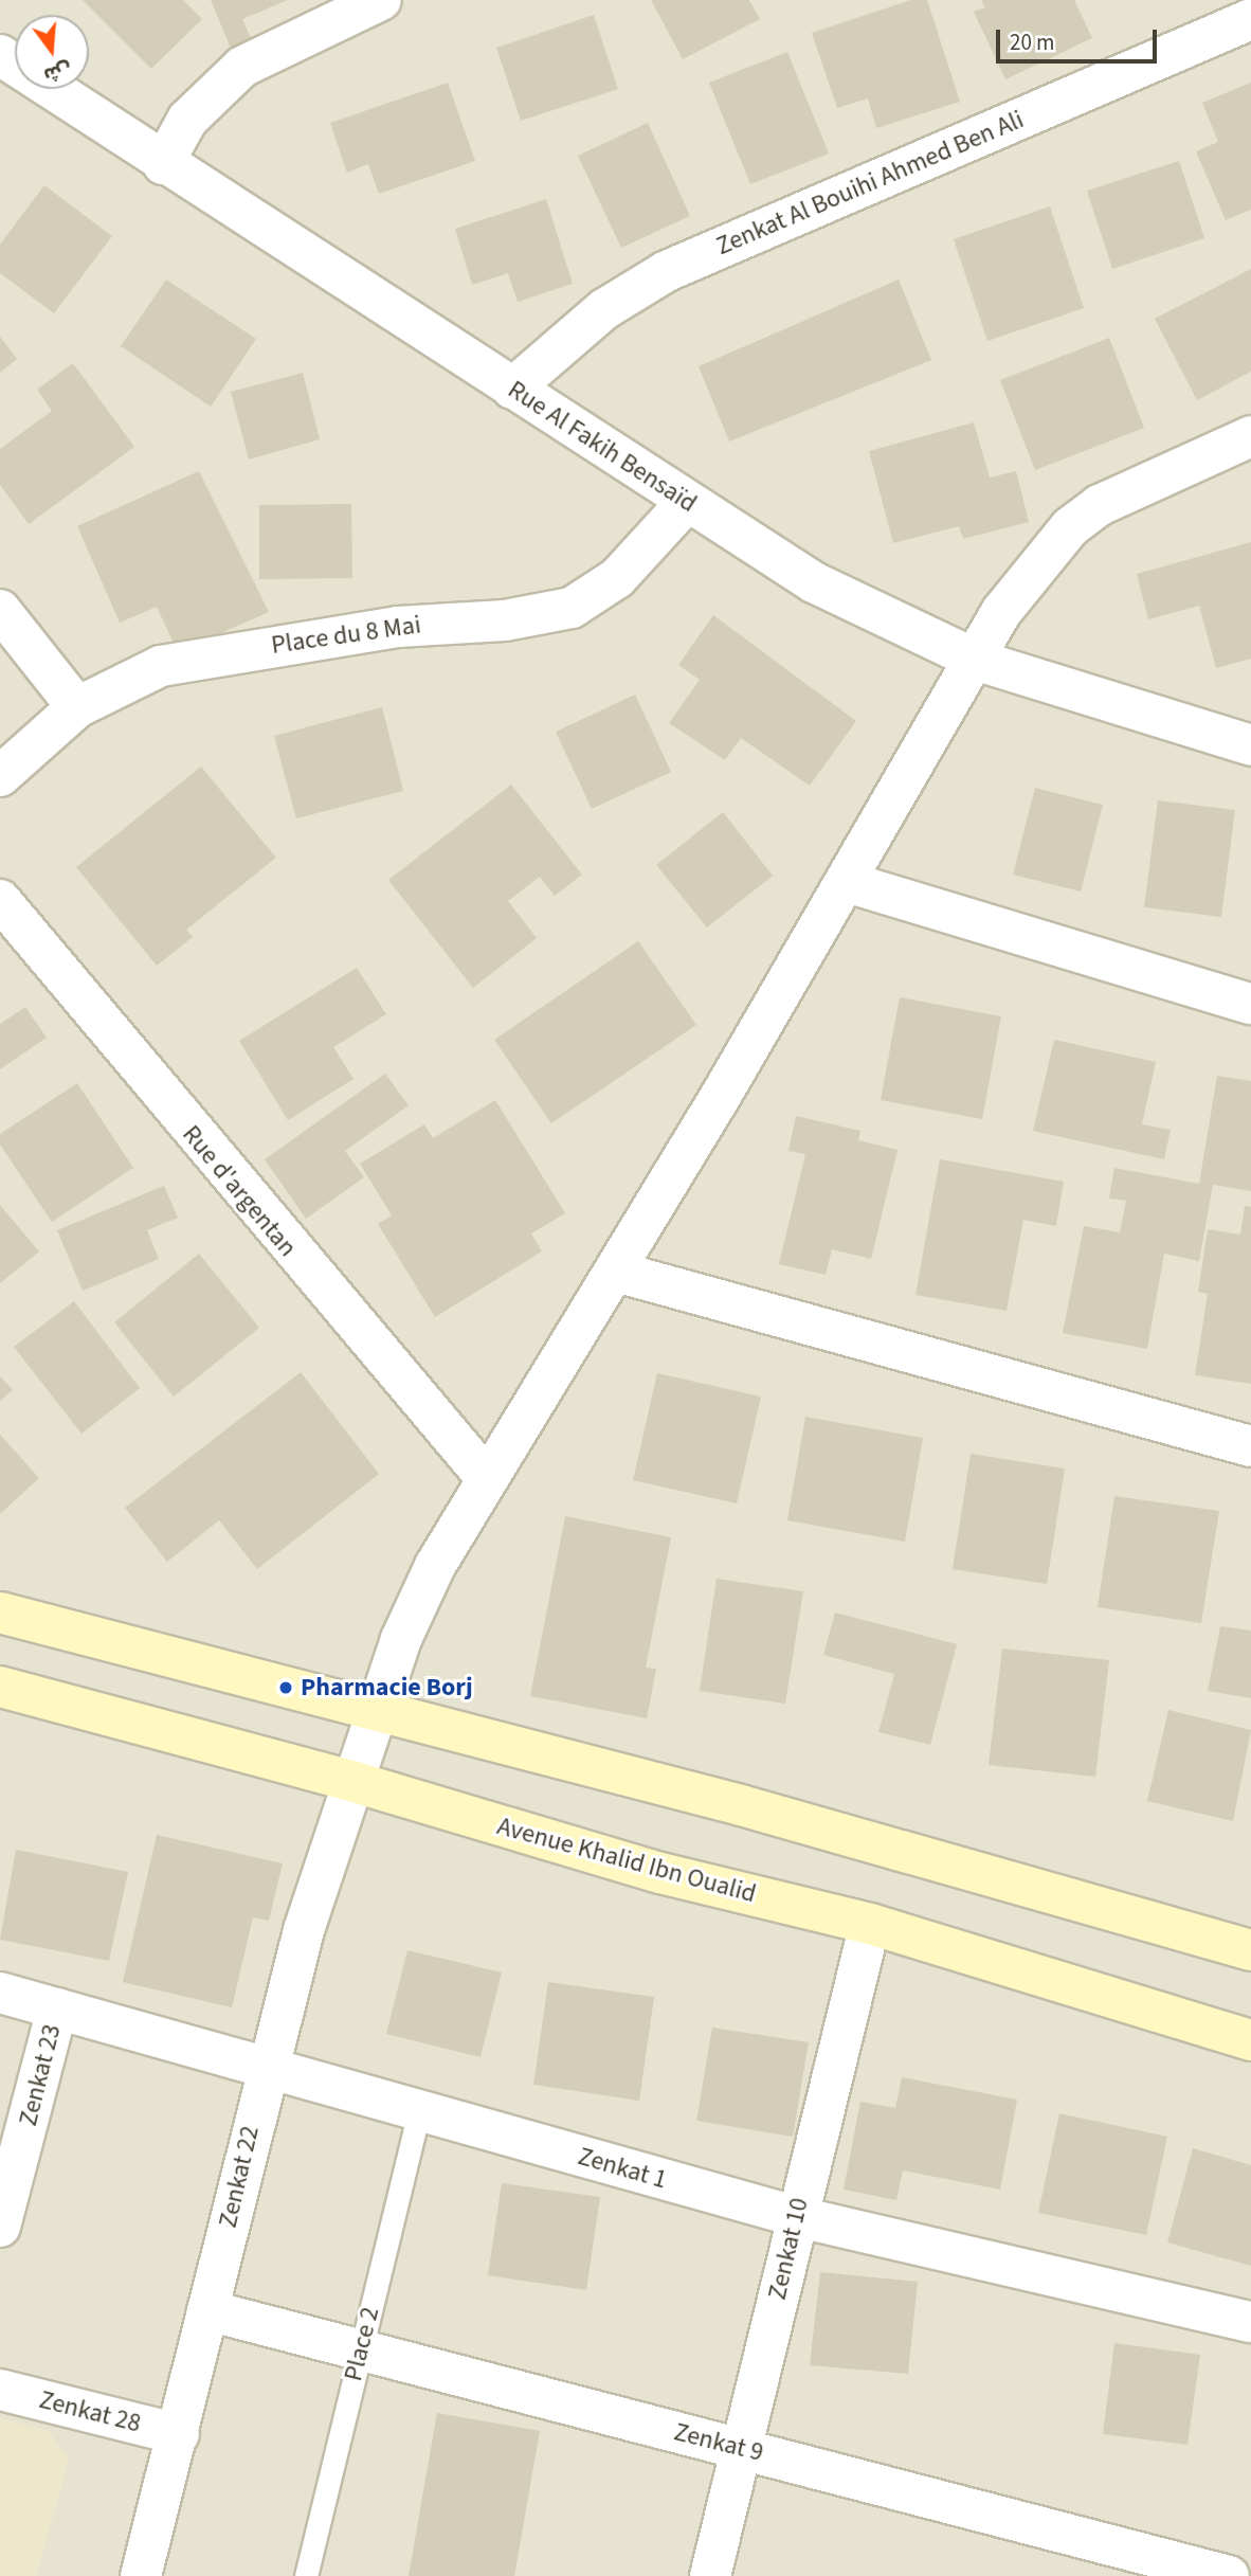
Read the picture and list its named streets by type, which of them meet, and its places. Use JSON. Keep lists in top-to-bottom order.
{
  "streets": {
    "main road": ["Avenue Khalid Ibn Oualid"],
    "street": [
      "Zenkat Al Bouihi Ahmed Ben Ali",
      "Rue Al Fakih Bensaïd",
      "Place du 8 Mai",
      "Rue d'argentan",
      "Zenkat 23",
      "Zenkat 1",
      "Zenkat 22",
      "Zenkat 10",
      "Zenkat 28",
      "Zenkat 9"
    ],
    "lane": ["Place 2"]
  },
  "crossings": [
    ["Zenkat Al Bouihi Ahmed Ben Ali", "Rue Al Fakih Bensaïd"],
    ["Rue Al Fakih Bensaïd", "Place du 8 Mai"],
    ["Rue Al Fakih Bensaïd", "Zenkat 22"],
    ["Rue d'argentan", "Zenkat 22"],
    ["Avenue Khalid Ibn Oualid", "Zenkat 22"],
    ["Avenue Khalid Ibn Oualid", "Zenkat 10"],
    ["Zenkat 23", "Zenkat 1"],
    ["Zenkat 1", "Zenkat 22"],
    ["Zenkat 1", "Zenkat 10"],
    ["Zenkat 1", "Place 2"],
    ["Zenkat 22", "Zenkat 28"],
    ["Zenkat 22", "Zenkat 9"],
    ["Zenkat 10", "Zenkat 9"],
    ["Place 2", "Zenkat 9"]
  ],
  "places": ["Pharmacie Borj"],
  "scale_bar": "20 m",
  "north": "bottom"
}
